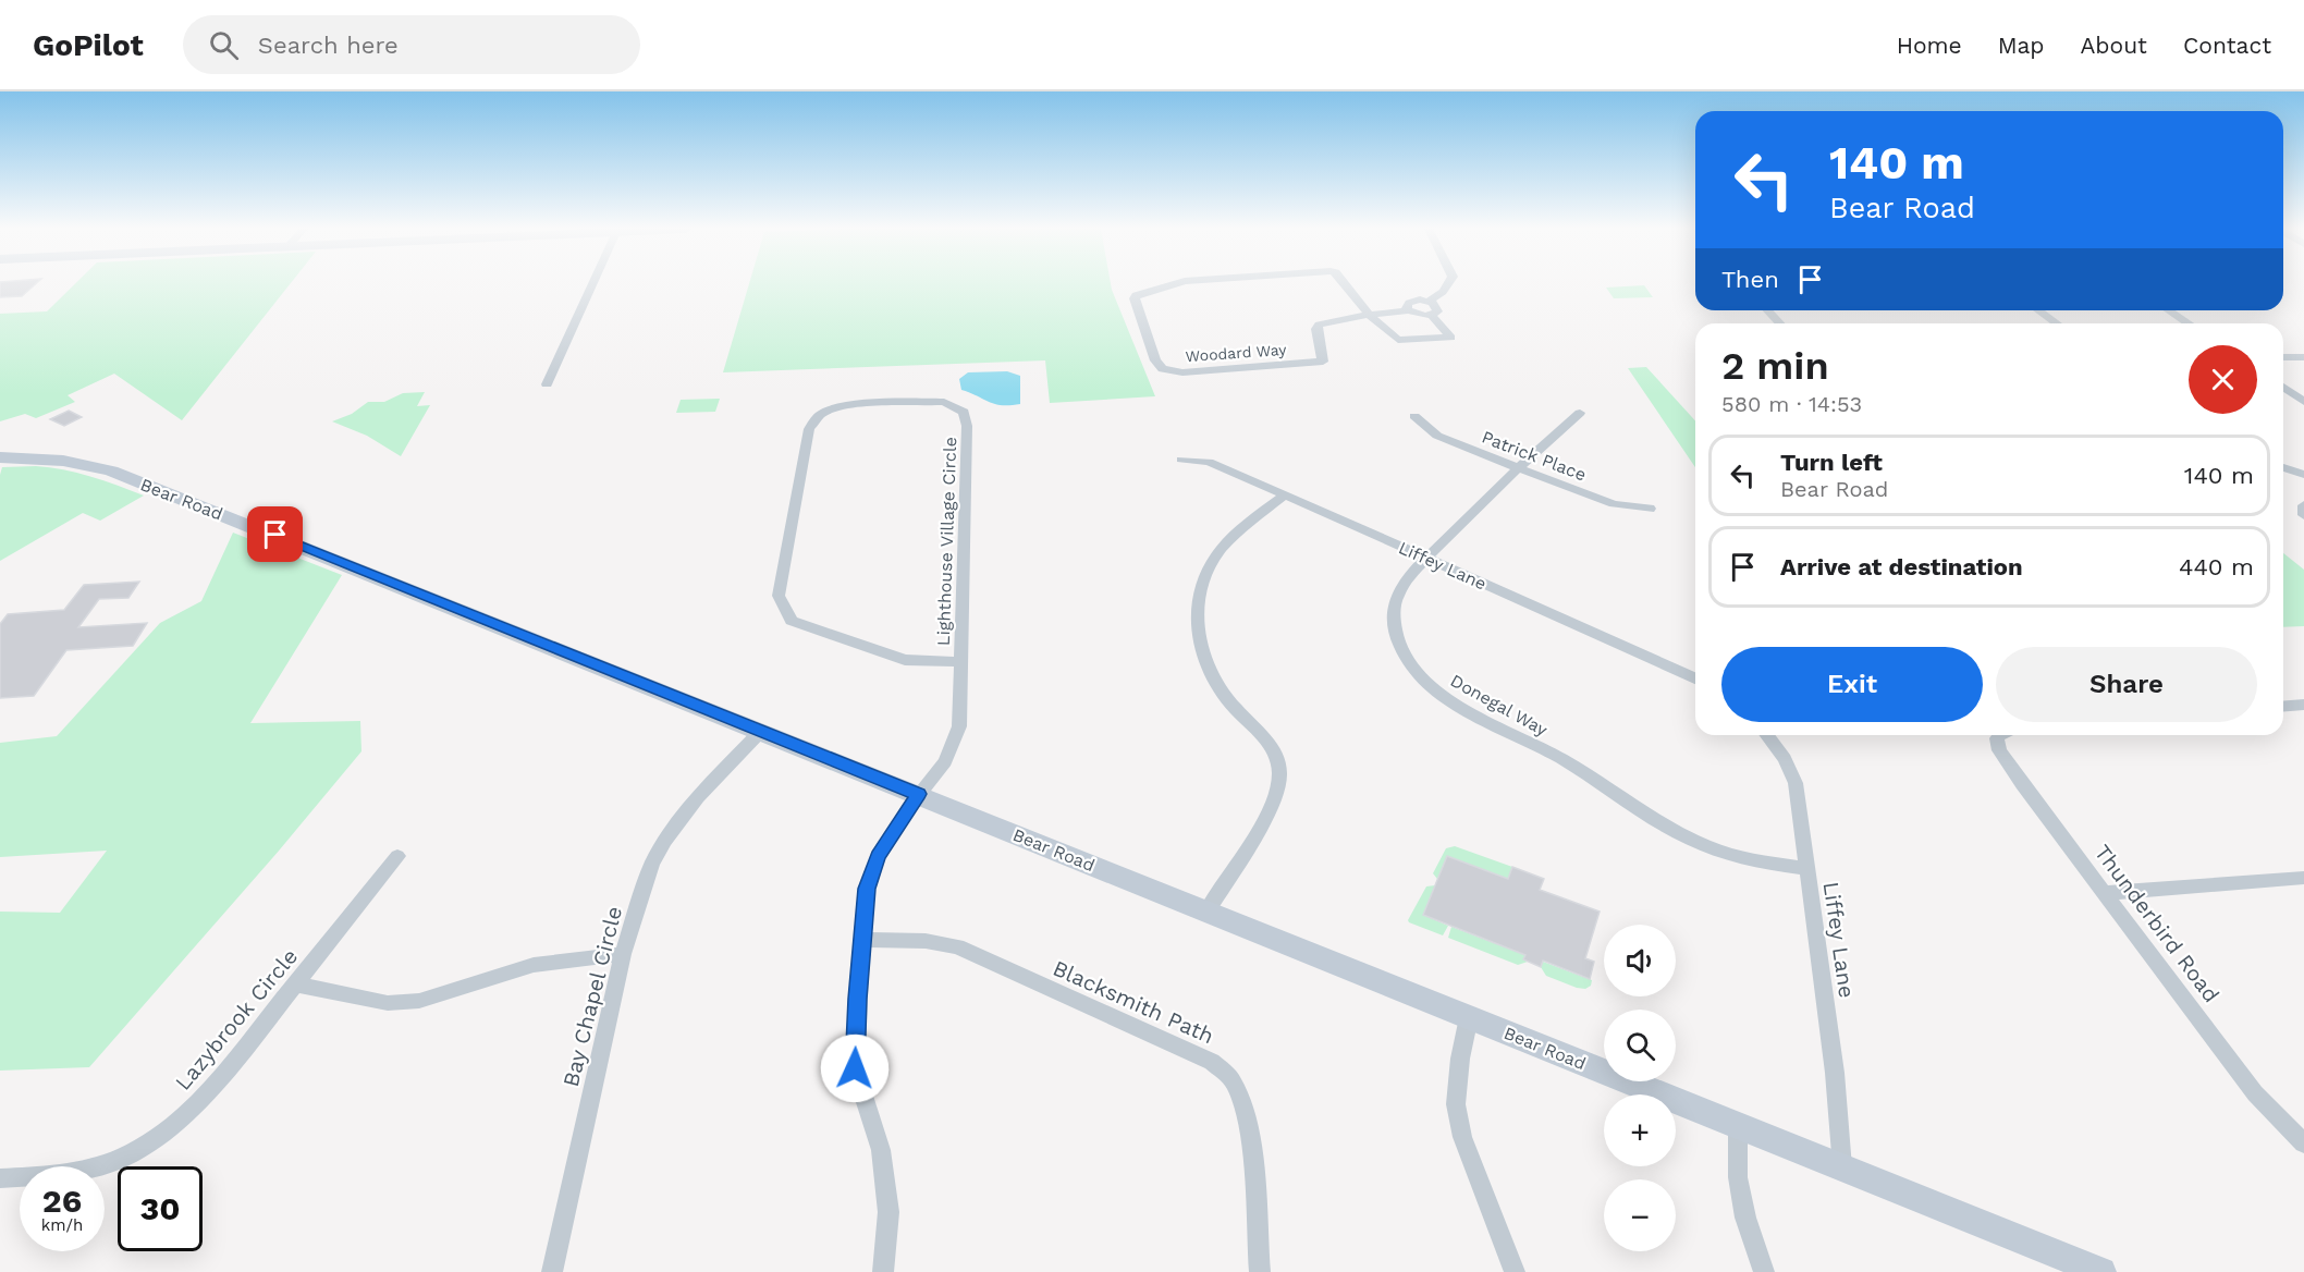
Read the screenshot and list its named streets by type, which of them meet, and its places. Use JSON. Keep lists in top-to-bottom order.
{
  "streets": {
    "street": [
      "Woodard Way",
      "Patrick Place",
      "Bear Road",
      "Lighthouse Village Circle",
      "Liffey Lane",
      "Donegal Way",
      "Thunderbird Road",
      "Bay Chapel Circle",
      "Blacksmith Path",
      "Lazybrook Circle"
    ]
  },
  "crossings": [
    ["Patrick Place", "Donegal Way"],
    ["Bear Road", "Lighthouse Village Circle"],
    ["Bear Road", "Liffey Lane"],
    ["Bear Road", "Bay Chapel Circle"],
    ["Lighthouse Village Circle", "Blacksmith Path"],
    ["Liffey Lane", "Donegal Way"]
  ],
  "page": {
    "header": "GoPilot",
    "search": "Search here",
    "nav": [
      "Home",
      "Map",
      "About",
      "Contact"
    ],
    "turn": ["140 m", "Bear Road"],
    "then": "Then",
    "heading": ["2 min", "580 m · 14:53"],
    "list": [
      {
        "name": "Turn left",
        "note": "Bear Road",
        "value": "140 m"
      },
      {
        "name": "Arrive at destination",
        "value": "440 m"
      }
    ],
    "buttons": ["Exit", "Share"],
    "map_buttons": ["+", "−"],
    "speed": "26 km/h",
    "limit": "30"
  }
}
